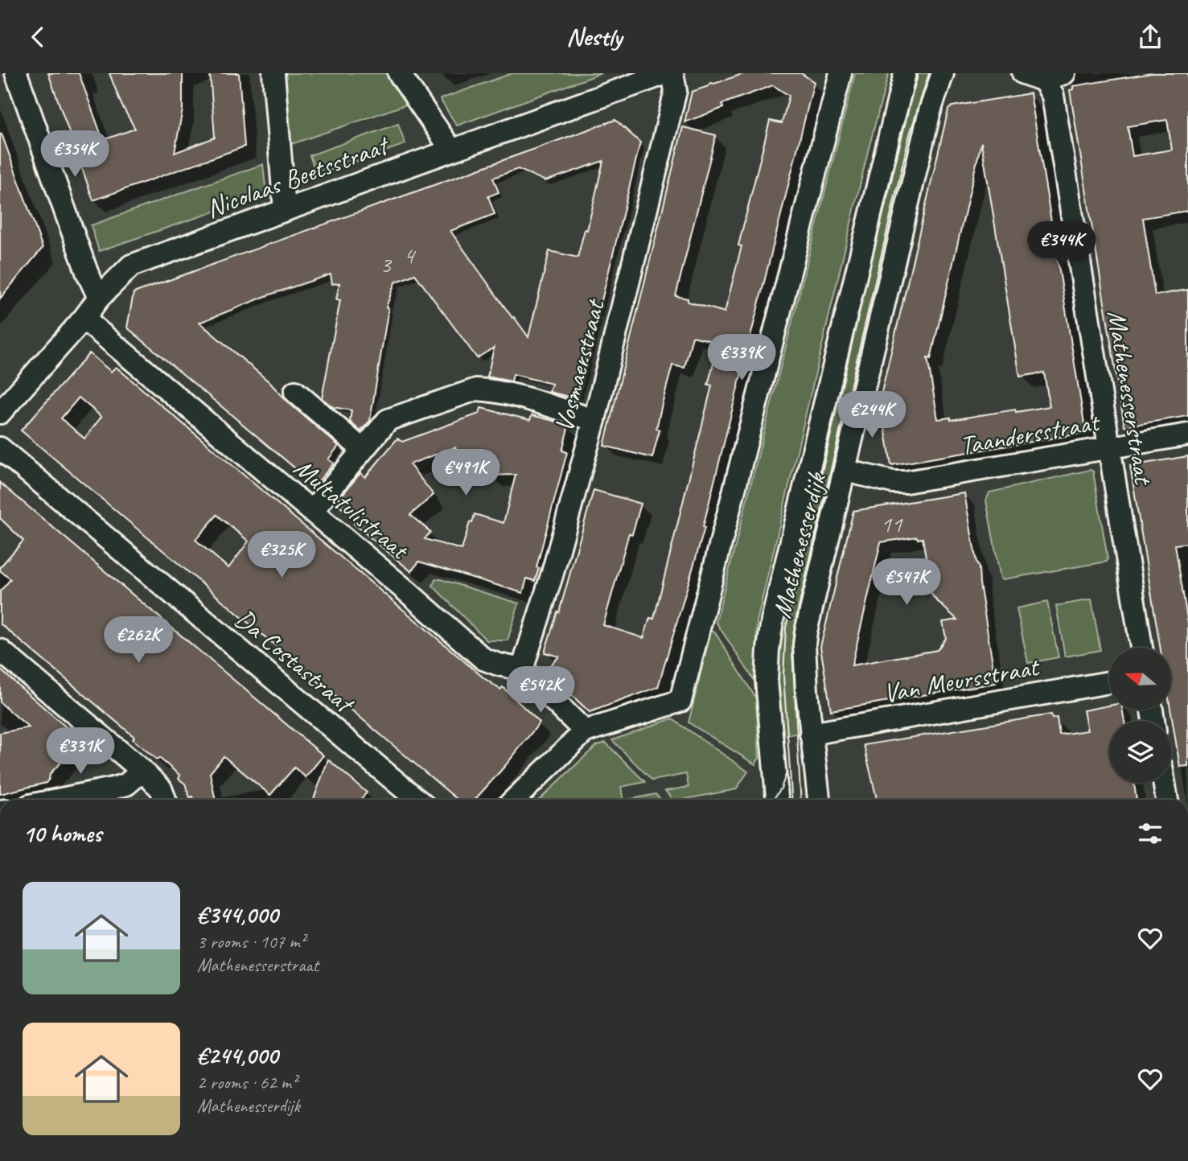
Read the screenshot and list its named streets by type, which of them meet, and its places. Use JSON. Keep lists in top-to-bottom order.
{
  "streets": {
    "street": [
      "Nicolaas Beetsstraat",
      "Vosmaerstraat",
      "Mathenesserstraat",
      "Taandersstraat",
      "Multatulistraat",
      "Mathenesserdijk",
      "Da Costastraat",
      "Van Meursstraat"
    ]
  },
  "crossings": [
    ["Nicolaas Beetsstraat", "Multatulistraat"],
    ["Vosmaerstraat", "Multatulistraat"],
    ["Mathenesserstraat", "Taandersstraat"],
    ["Taandersstraat", "Mathenesserdijk"],
    ["Mathenesserdijk", "Van Meursstraat"]
  ],
  "house_numbers": ["4", "3", "11"],
  "north": "left",
  "page": {
    "header": "Nestly",
    "price": [
      "€354K",
      "€344K",
      "€339K",
      "€244K",
      "€491K",
      "€325K",
      "€547K",
      "€262K",
      "€542K",
      "€331K"
    ],
    "heading": "10 homes",
    "list": [
      {
        "name": "€344,000",
        "note": "3 rooms · 107 m² · Mathenesserstraat"
      },
      {
        "name": "€244,000",
        "note": "2 rooms · 62 m² · Mathenesserdijk"
      }
    ]
  }
}
